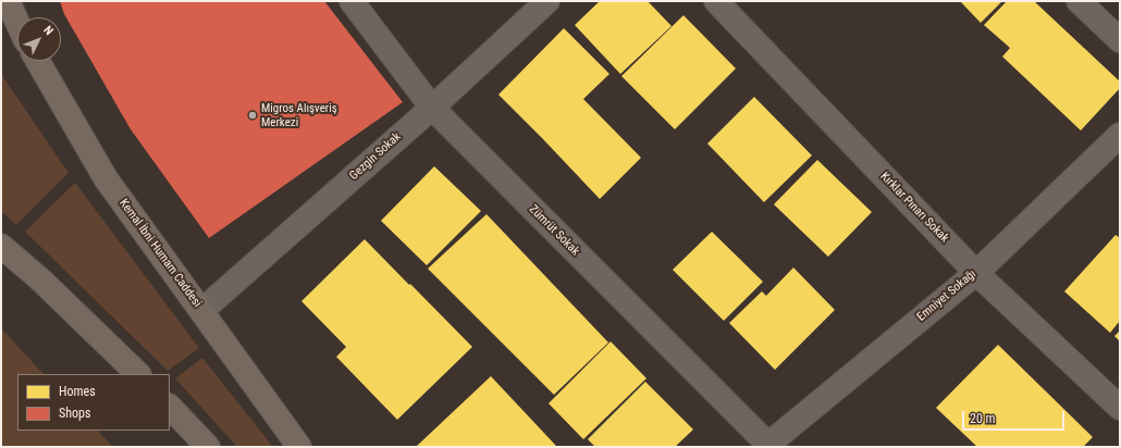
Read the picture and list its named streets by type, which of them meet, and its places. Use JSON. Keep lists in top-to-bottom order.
{
  "streets": {
    "main road": ["Kemal İbni Humam Caddesi"],
    "street": [
      "Gezgin Sokak",
      "Kırklar Pınarı Sokak",
      "Zümrüt Sokak",
      "Emniyet Sokağı"
    ]
  },
  "crossings": [
    ["Gezgin Sokak", "Zümrüt Sokak"],
    ["Gezgin Sokak", "Kemal İbni Humam Caddesi"],
    ["Kırklar Pınarı Sokak", "Emniyet Sokağı"],
    ["Zümrüt Sokak", "Emniyet Sokağı"]
  ],
  "places": ["Migros Alışveriş Merkezi"],
  "legend": ["Homes", "Shops"],
  "scale_bar": "20 m",
  "north": "top right"
}
